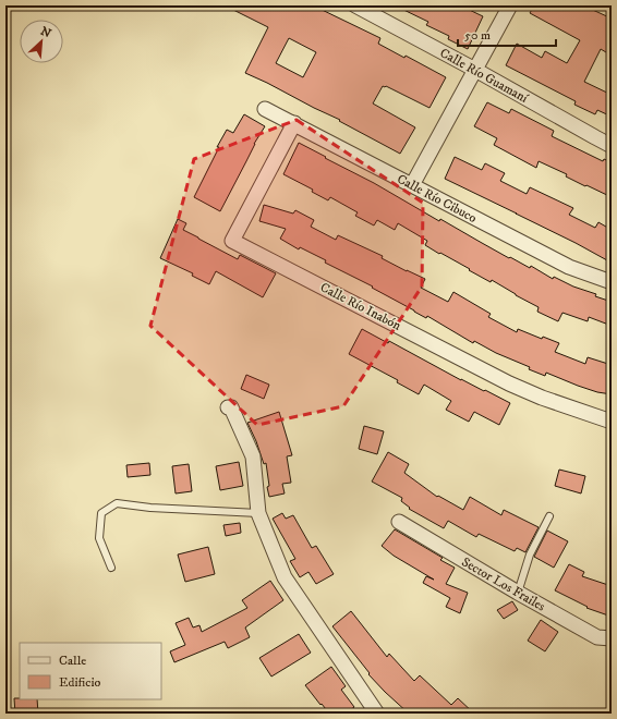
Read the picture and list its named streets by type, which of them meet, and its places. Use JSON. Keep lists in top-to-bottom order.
{
  "streets": {
    "street": [
      "Calle Río Guamaní",
      "Calle Río Cibuco",
      "Calle Río Inabón",
      "Sector Los Frailes"
    ]
  },
  "crossings": [
    ["Calle Río Cibuco", "Calle Río Inabón"]
  ],
  "legend": ["Calle", "Edificio"],
  "scale_bar": "50 m",
  "north": "top right"
}
